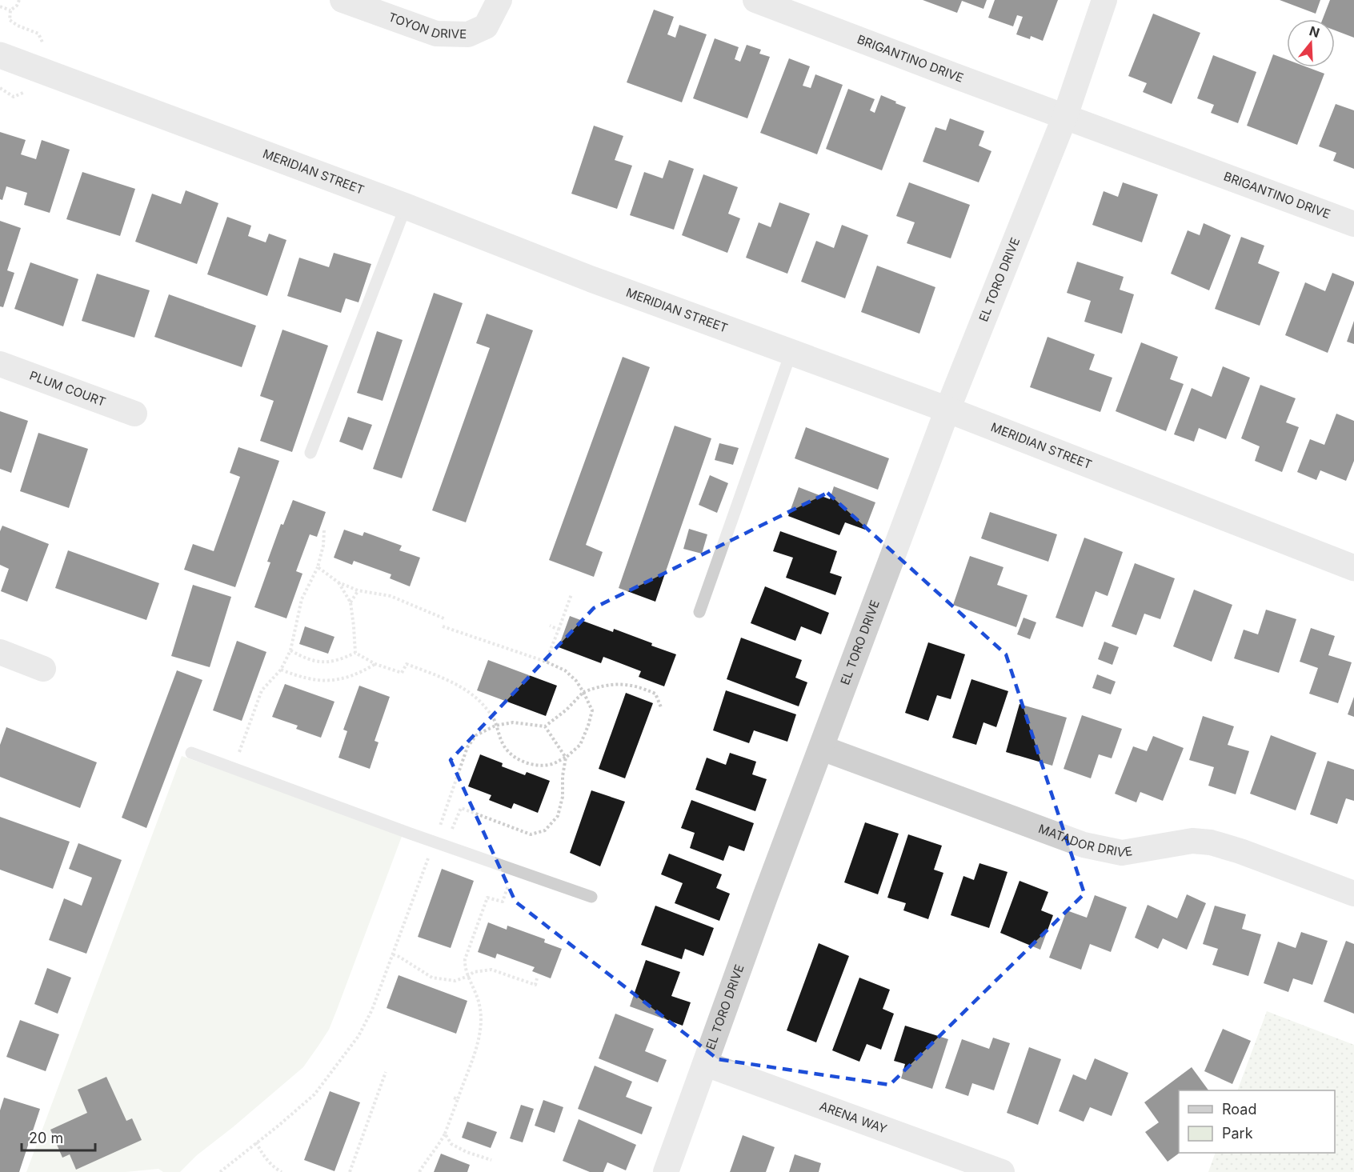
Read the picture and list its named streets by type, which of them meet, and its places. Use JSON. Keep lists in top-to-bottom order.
{
  "streets": {
    "street": [
      "TOYON DRIVE",
      "BRIGANTINO DRIVE",
      "MERIDIAN STREET",
      "EL TORO DRIVE",
      "PLUM COURT",
      "MATADOR DRIVE",
      "ARENA WAY"
    ]
  },
  "crossings": [
    ["BRIGANTINO DRIVE", "EL TORO DRIVE"],
    ["MERIDIAN STREET", "EL TORO DRIVE"],
    ["EL TORO DRIVE", "MATADOR DRIVE"],
    ["EL TORO DRIVE", "ARENA WAY"]
  ],
  "legend": ["Road", "Park"],
  "scale_bar": "20 m",
  "north": "top"
}
